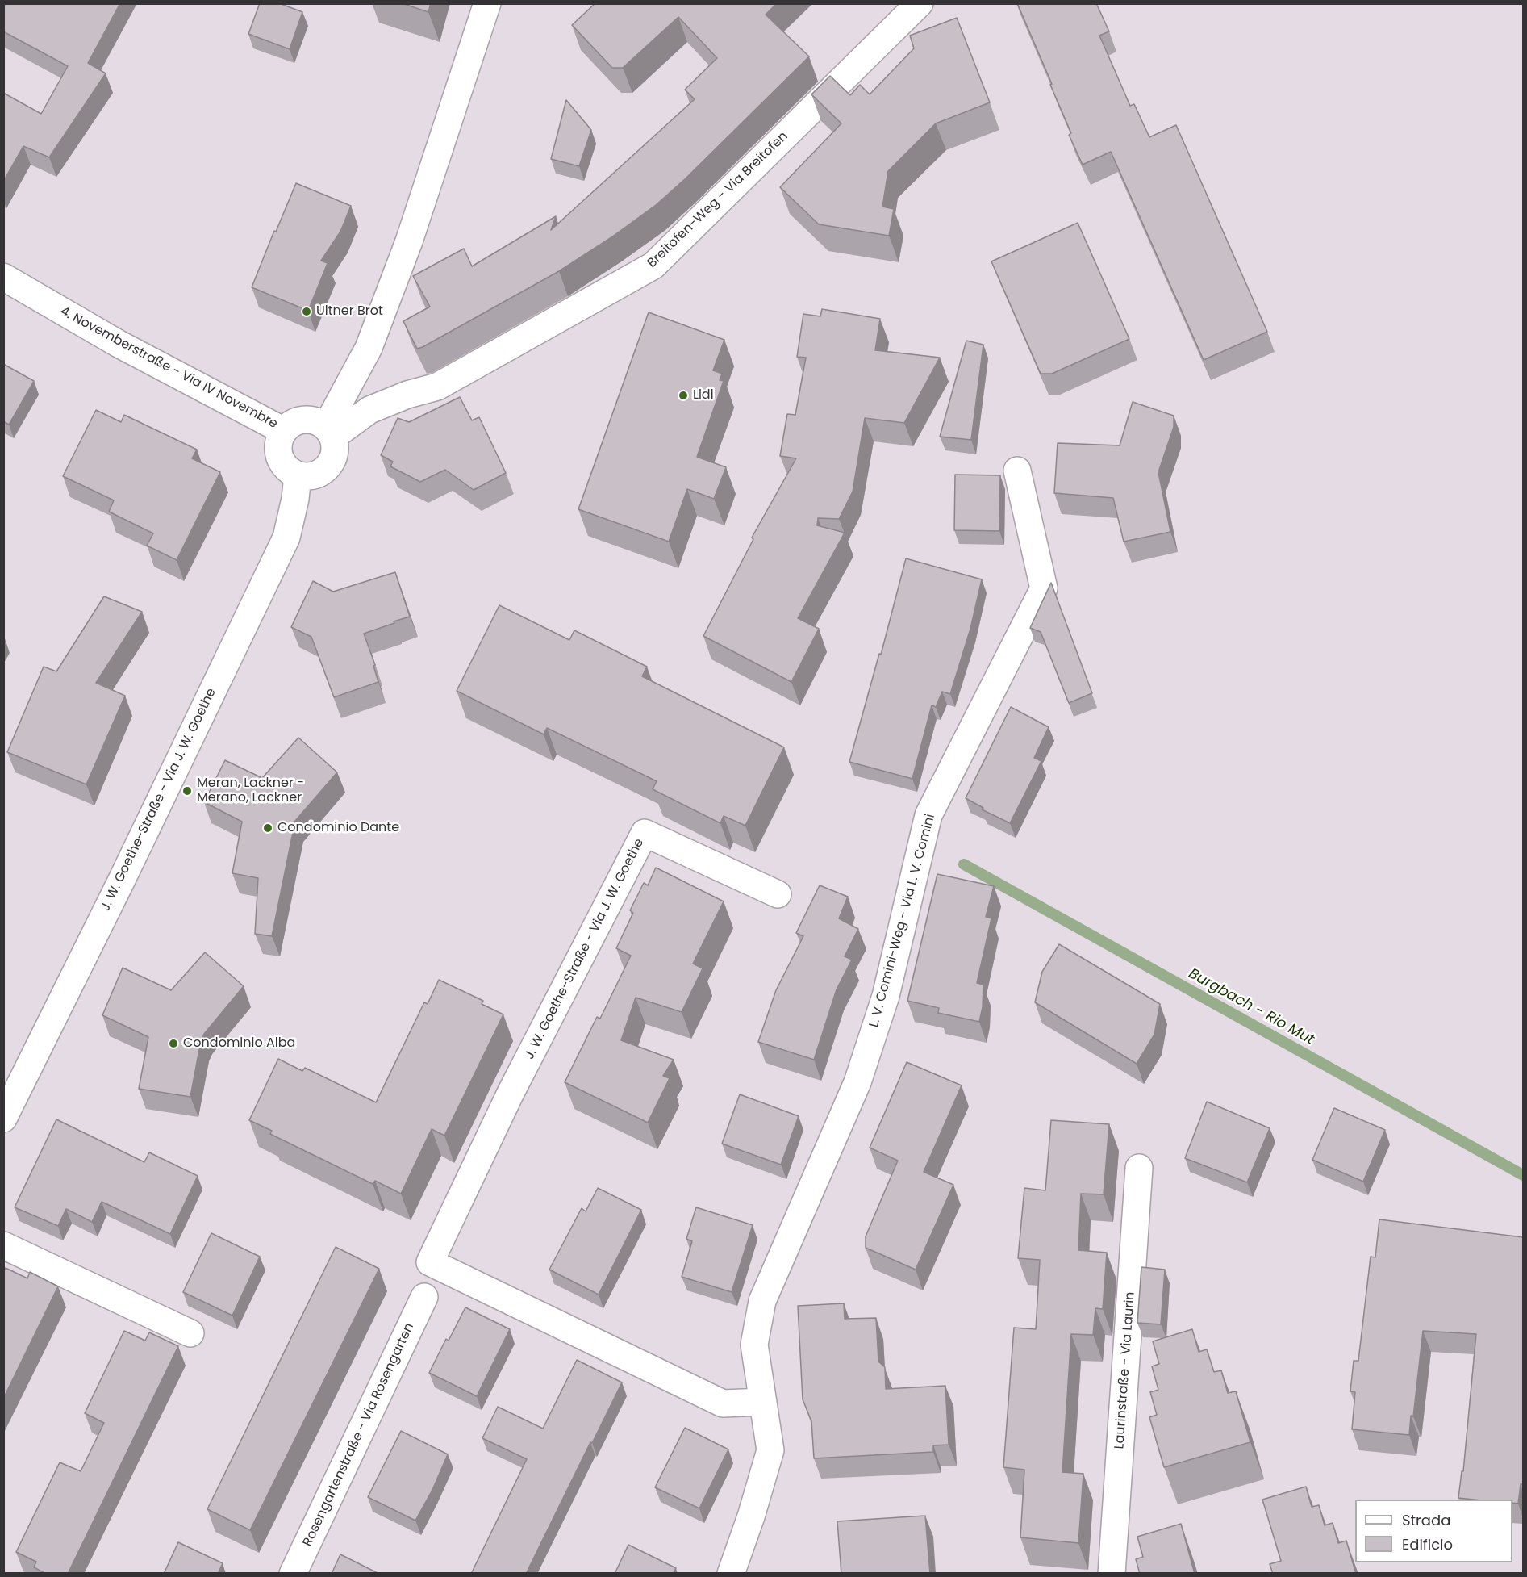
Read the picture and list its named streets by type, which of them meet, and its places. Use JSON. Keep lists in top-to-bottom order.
{
  "streets": {
    "street": [
      "Breitofen-Weg - Via Breitofen",
      "4. Novemberstraße - Via IV Novembre",
      "J. W. Goethe-Straße - Via J. W. Goethe",
      "L. V. Comini-Weg - Via L. V. Comini",
      "Laurinstraße - Via Laurin",
      "Rosengartenstraße - Via Rosengarten"
    ]
  },
  "crossings": [
    ["Breitofen-Weg - Via Breitofen", "4. Novemberstraße - Via IV Novembre"],
    ["Breitofen-Weg - Via Breitofen", "J. W. Goethe-Straße - Via J. W. Goethe"],
    ["4. Novemberstraße - Via IV Novembre", "J. W. Goethe-Straße - Via J. W. Goethe"],
    ["J. W. Goethe-Straße - Via J. W. Goethe", "L. V. Comini-Weg - Via L. V. Comini"]
  ],
  "water": ["Burgbach - Rio Mut"],
  "places": [
    "Ultner Brot",
    "Lidl",
    "Meran, Lackner - Merano, Lackner",
    "Condominio Dante",
    "Condominio Alba"
  ],
  "legend": ["Strada", "Edificio"]
}
